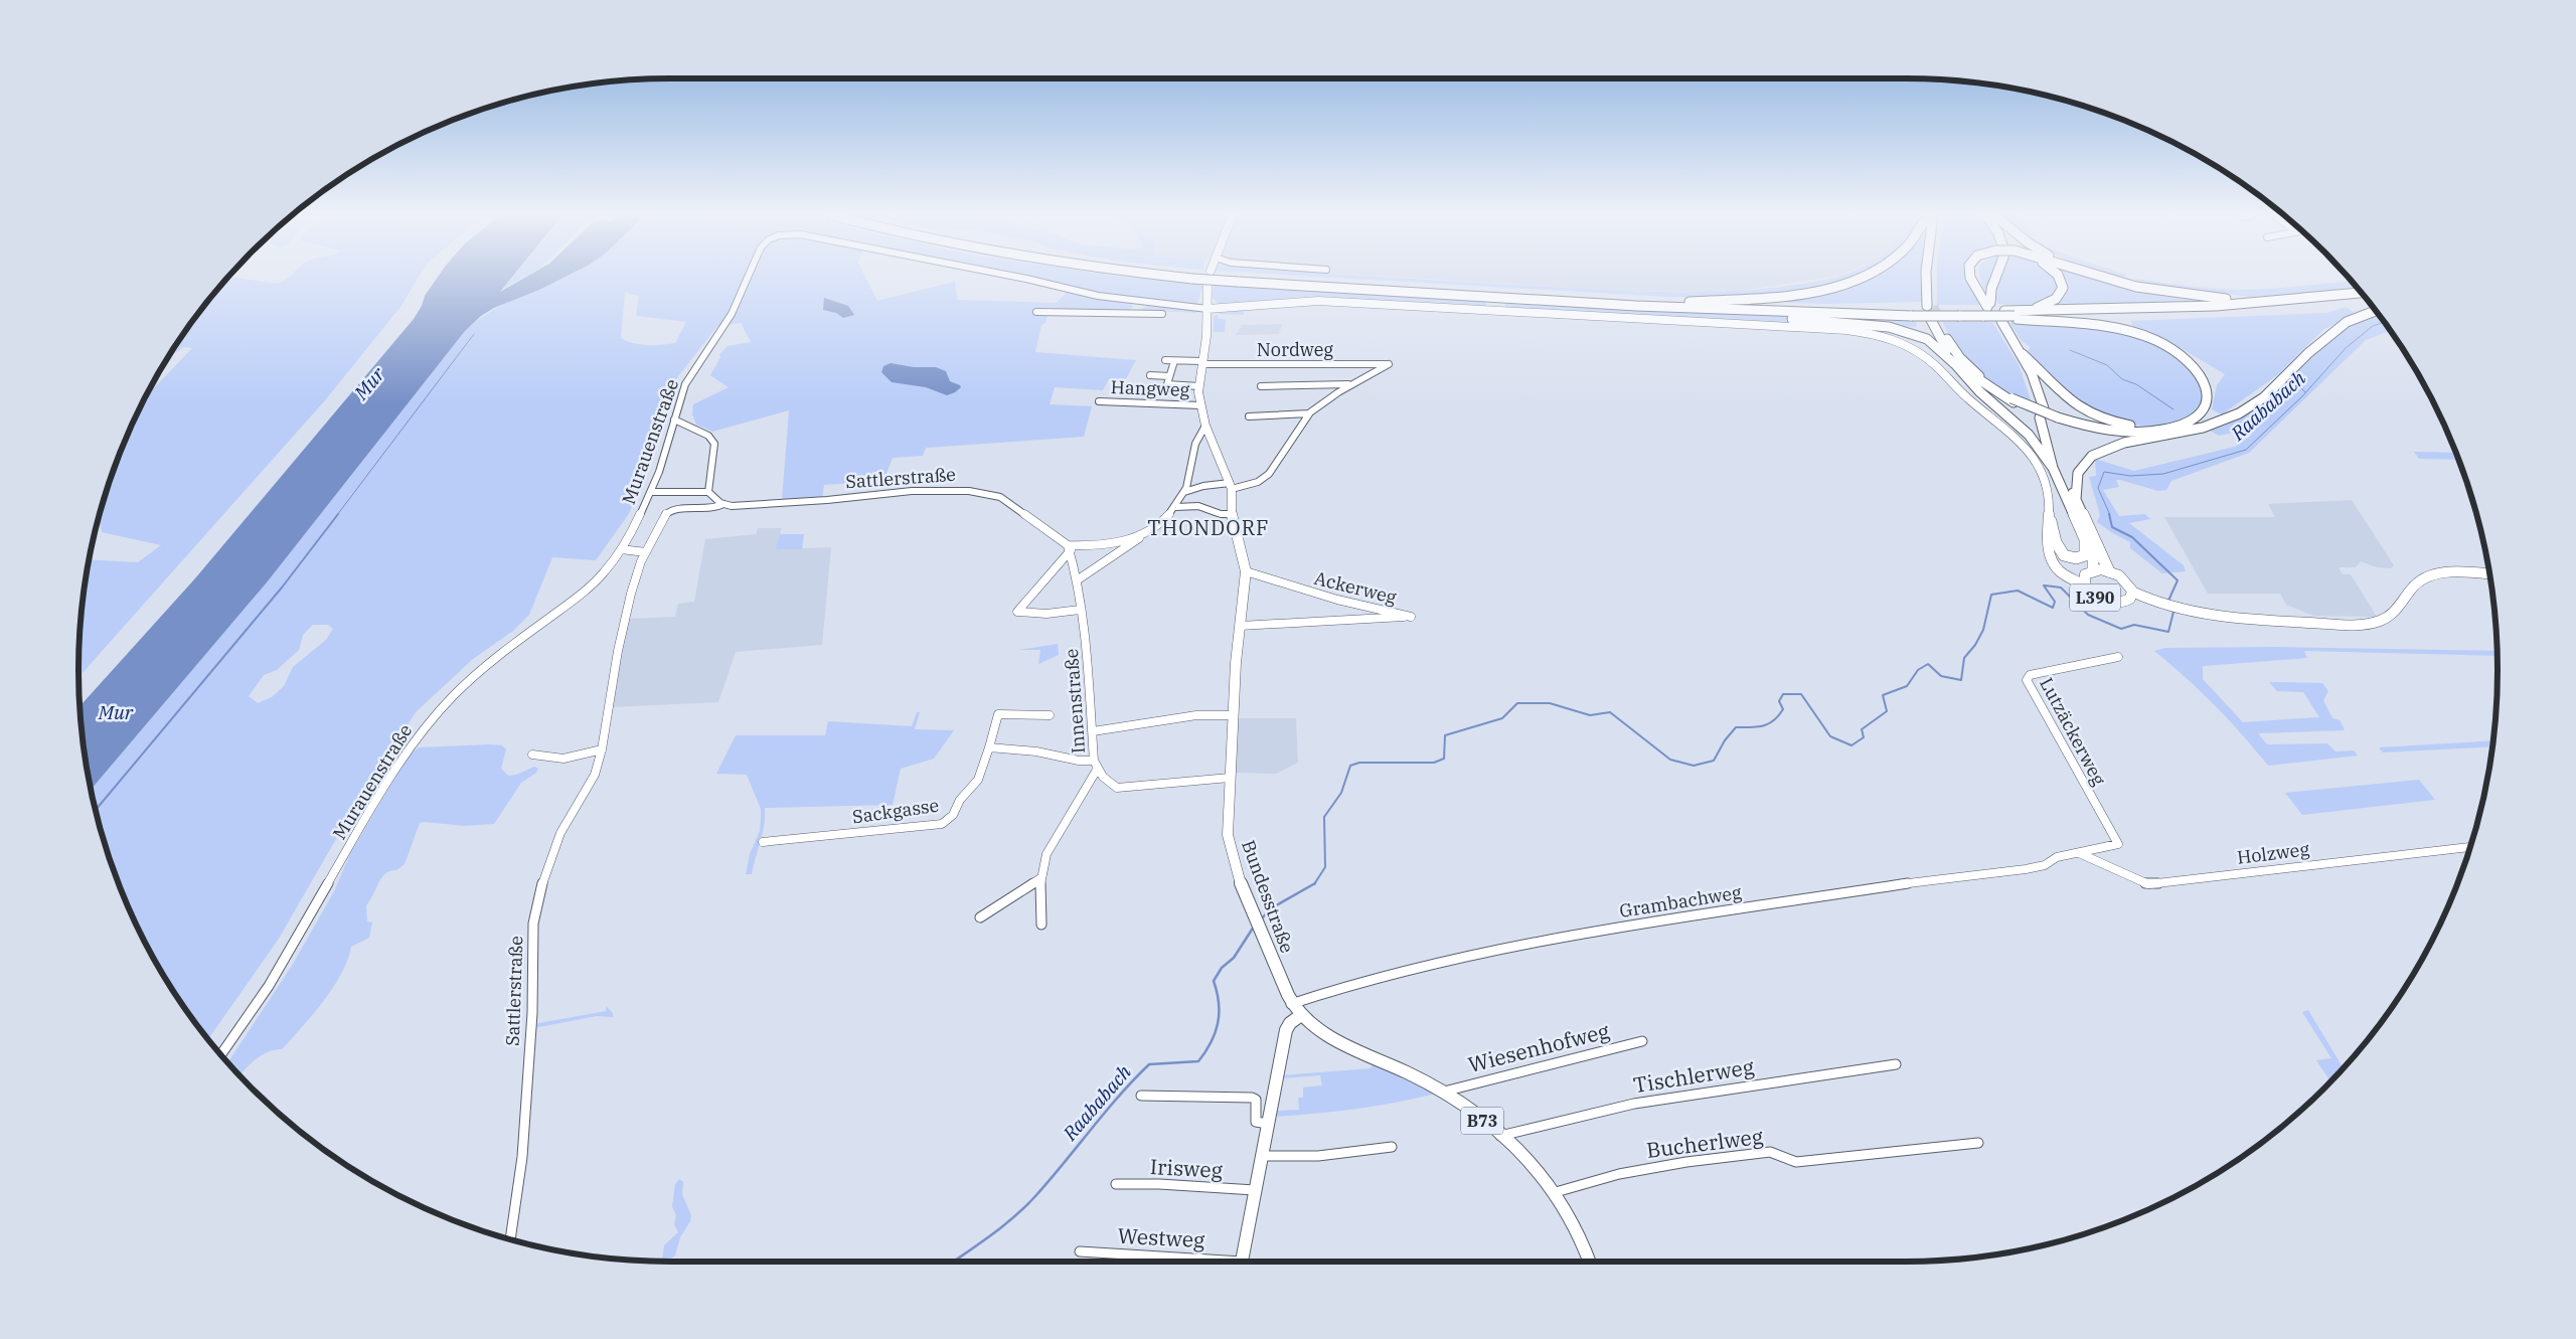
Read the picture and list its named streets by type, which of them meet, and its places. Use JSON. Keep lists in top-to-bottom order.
{
  "streets": {
    "main road": ["L390", "Bundesstraße", "B73"],
    "street": [
      "Nordweg",
      "Hangweg",
      "Murauenstraße",
      "Sattlerstraße",
      "Ackerweg",
      "Innenstraße",
      "Lutzäckerweg",
      "Sackgasse",
      "Holzweg",
      "Grambachweg",
      "Wiesenhofweg",
      "Tischlerweg",
      "Bucherlweg",
      "Irisweg",
      "Westweg"
    ]
  },
  "crossings": [
    ["Nordweg", "Bundesstraße"],
    ["Hangweg", "Bundesstraße"],
    ["Murauenstraße", "L390"],
    ["Murauenstraße", "Bundesstraße"],
    ["Murauenstraße", "B73"],
    ["Sattlerstraße", "Innenstraße"],
    ["Ackerweg", "Bundesstraße"],
    ["L390", "Bundesstraße"],
    ["L390", "B73"],
    ["Lutzäckerweg", "Holzweg"],
    ["Lutzäckerweg", "Grambachweg"],
    ["Holzweg", "Grambachweg"],
    ["Bundesstraße", "Grambachweg"],
    ["Bundesstraße", "Wiesenhofweg"],
    ["Bundesstraße", "Tischlerweg"],
    ["Bundesstraße", "B73"],
    ["Bundesstraße", "Bucherlweg"]
  ],
  "districts": ["THONDORF"],
  "water": ["Mur", "Raababach"]
}
